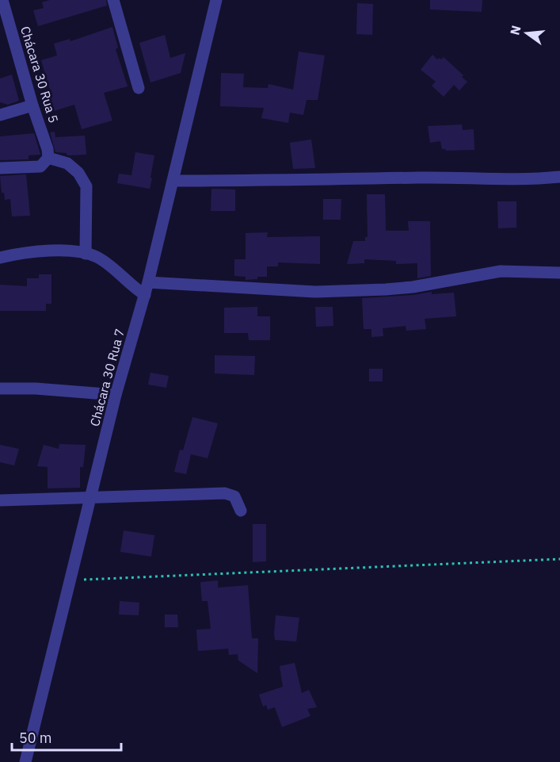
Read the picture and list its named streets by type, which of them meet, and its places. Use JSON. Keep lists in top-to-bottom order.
{
  "streets": {
    "street": ["Chácara 30 Rua 5", "Chácara 30 Rua 7"]
  },
  "scale_bar": "50 m",
  "north": "left"
}
